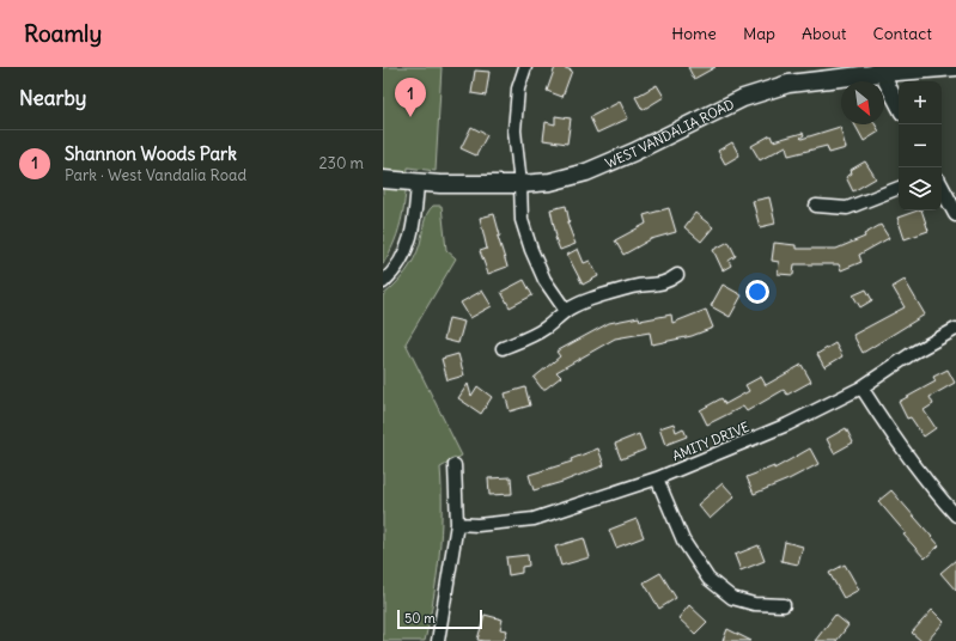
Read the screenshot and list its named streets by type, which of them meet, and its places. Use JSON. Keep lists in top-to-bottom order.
{
  "streets": {
    "main road": ["WEST VANDALIA ROAD"],
    "street": ["AMITY DRIVE"]
  },
  "scale_bar": "50 m",
  "north": "bottom right",
  "page": {
    "header": "Roamly",
    "nav": [
      "Home",
      "Map",
      "About",
      "Contact"
    ],
    "heading": "Nearby",
    "pins": "1",
    "map_buttons": ["+", "−"],
    "list": [
      {
        "mark": "1",
        "name": "Shannon Woods Park",
        "note": "Park · West Vandalia Road",
        "value": "230 m"
      }
    ],
    "scale": "50 m"
  }
}
